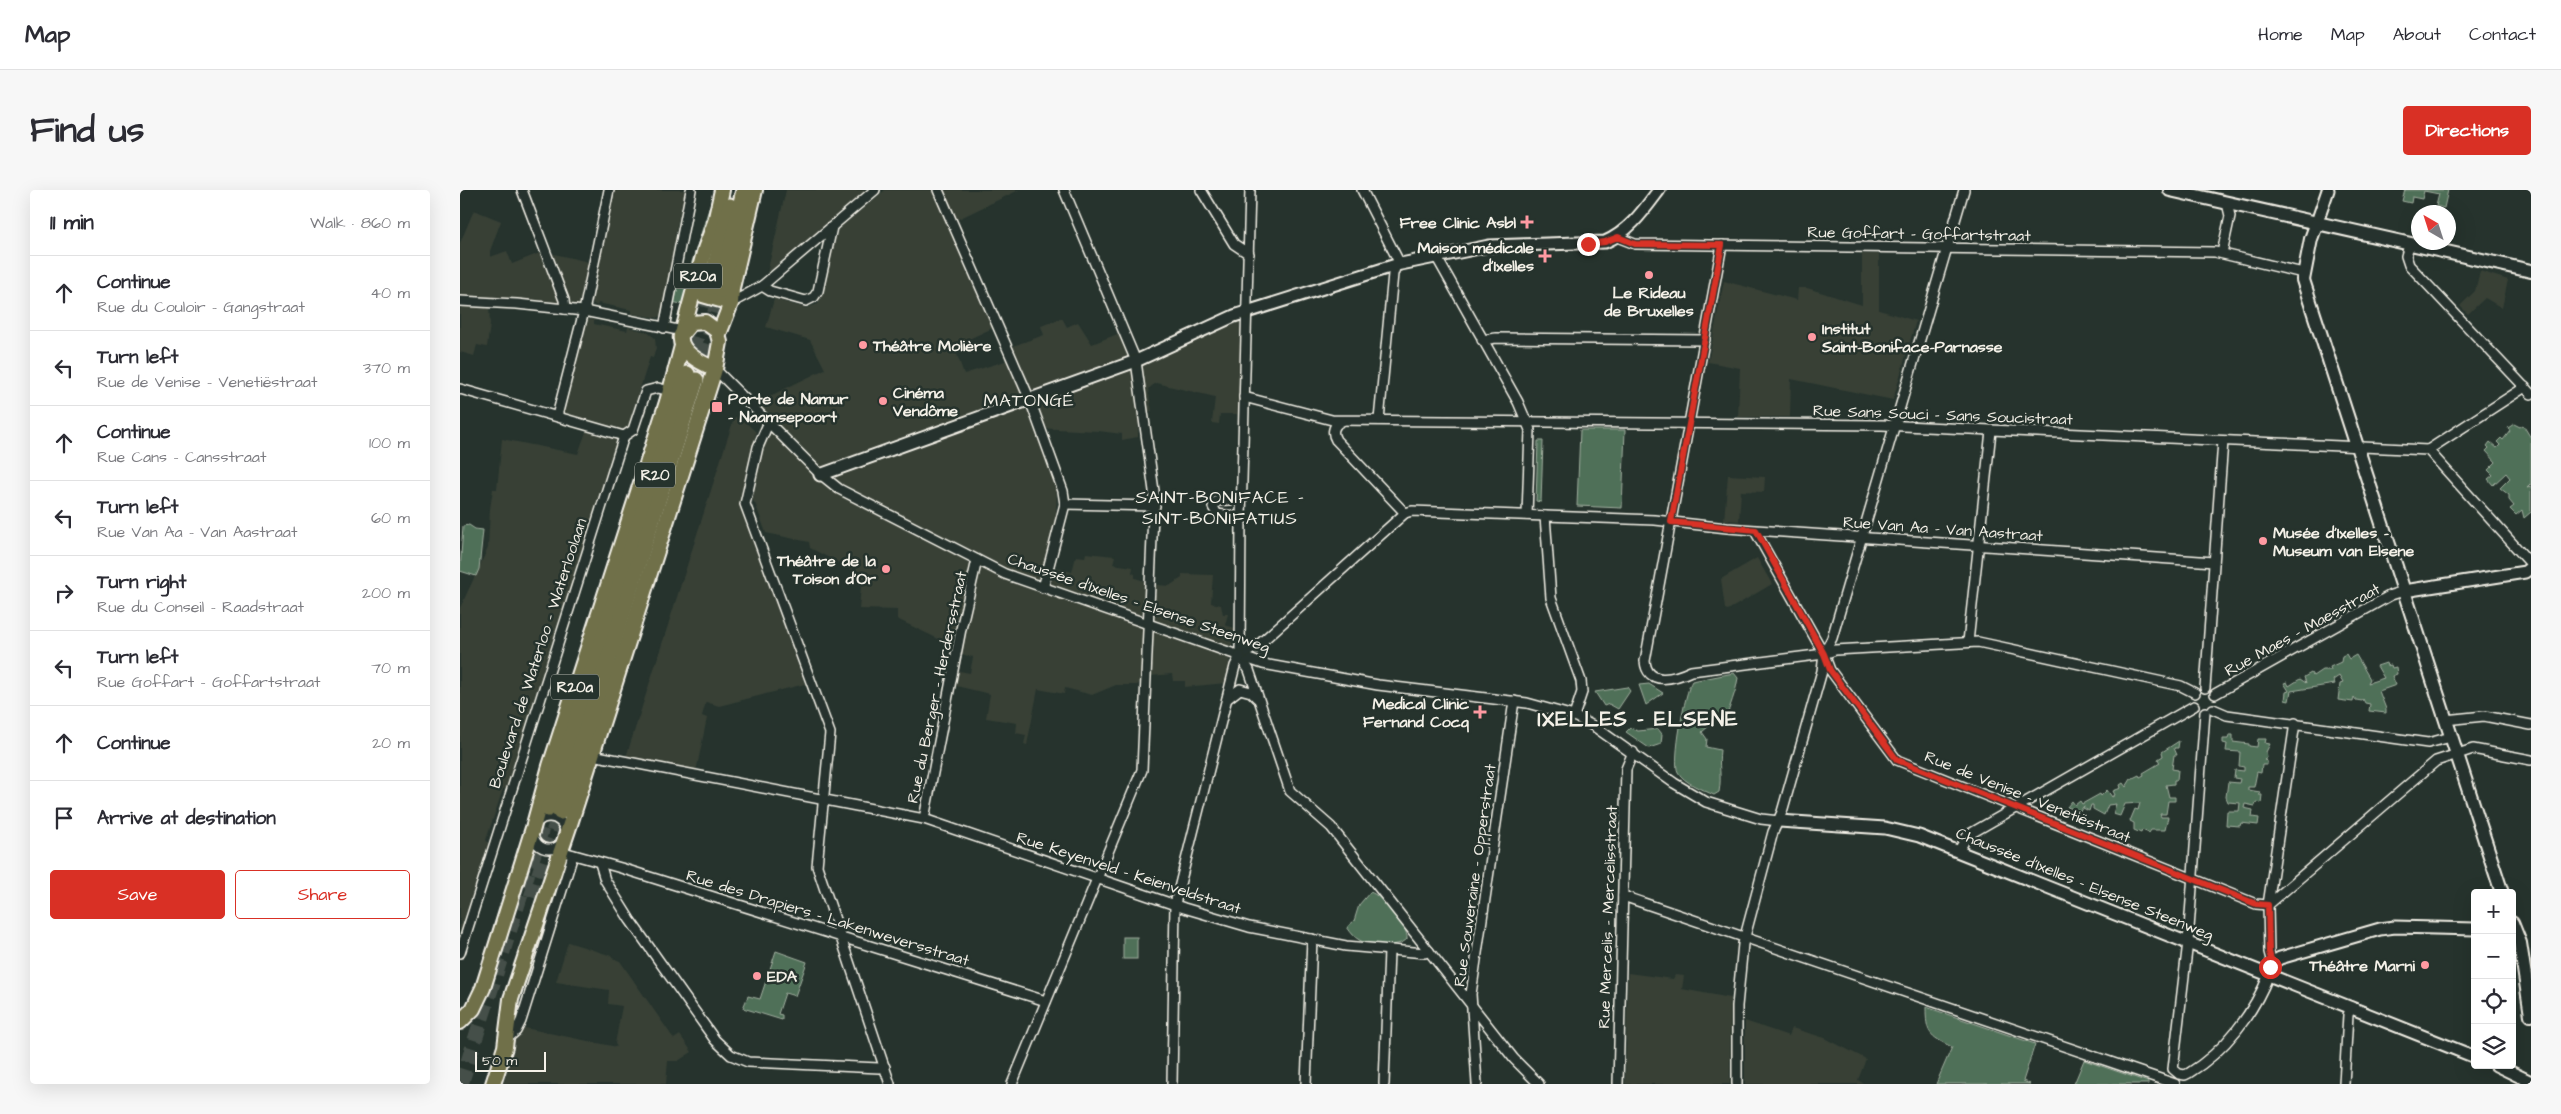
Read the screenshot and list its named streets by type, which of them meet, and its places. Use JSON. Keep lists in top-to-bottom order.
{
  "streets": {
    "highway": ["R20"],
    "main road": ["R20a"],
    "street": [
      "Rue Goffart - Goffartstraat",
      "Rue Sans Souci - Sans Soucistraat",
      "Rue Van Aa - Van Aastraat",
      "Chaussée d'Ixelles - Elsense Steenweg",
      "Rue Maes - Maesstraat",
      "Boulevard de Waterloo - Waterloolaan",
      "Rue du Berger - Herdersstraat",
      "Rue de Venise - Venetiëstraat",
      "Rue Keyenveld - Keienveldstraat",
      "Rue Souveraine - Opperstraat",
      "Rue des Drapiers - Lakenweversstraat",
      "Rue Mercelis - Mercelisstraat"
    ]
  },
  "crossings": [
    ["R20a", "Chaussée d'Ixelles - Elsense Steenweg"],
    ["R20a", "Boulevard de Waterloo - Waterloolaan"],
    ["R20a", "Rue Keyenveld - Keienveldstraat"],
    ["R20a", "Rue des Drapiers - Lakenweversstraat"],
    ["Rue Van Aa - Van Aastraat", "Rue de Venise - Venetiëstraat"],
    ["Chaussée d'Ixelles - Elsense Steenweg", "Rue du Berger - Herdersstraat"],
    ["Chaussée d'Ixelles - Elsense Steenweg", "Rue Souveraine - Opperstraat"],
    ["Chaussée d'Ixelles - Elsense Steenweg", "Rue Mercelis - Mercelisstraat"],
    ["Rue du Berger - Herdersstraat", "Rue Keyenveld - Keienveldstraat"]
  ],
  "districts": ["MATONGÉ", "SAINT-BONIFACE - SINT-BONIFATIUS", "IXELLES - ELSENE"],
  "places": {
    "health": ["Free Clinic Asbl", "Maison médicale d'Ixelles", "Medical Clinic Fernand Cocq"],
    "other": [
      "Le Rideau de Bruxelles",
      "Institut Saint-Boniface-Parnasse",
      "Théâtre Molière",
      "Cinéma Vendôme",
      "Musée d'Ixelles - Museum van Elsene",
      "Théâtre de la Toison d’Or",
      "Théâtre Marni",
      "EDA"
    ],
    "transit": ["Porte de Namur - Naamsepoort"]
  },
  "scale_bar": "50 m",
  "north": "top left",
  "page": {
    "header": "Map",
    "nav": [
      "Home",
      "Map",
      "About",
      "Contact"
    ],
    "title": "Find us",
    "buttons": [
      "Directions",
      ["Save", "Share"]
    ],
    "heading": ["11 min", "Walk · 860 m"],
    "list": [
      ["Continue", "Rue du Couloir - Gangstraat", "40 m"],
      ["Turn left", "Rue de Venise - Venetiëstraat", "370 m"],
      ["Continue", "Rue Cans - Cansstraat", "100 m"],
      ["Turn left", "Rue Van Aa - Van Aastraat", "60 m"],
      ["Turn right", "Rue du Conseil - Raadstraat", "200 m"],
      ["Turn left", "Rue Goffart - Goffartstraat", "70 m"],
      ["Continue", "20 m"],
      "Arrive at destination"
    ],
    "map_buttons": ["+", "−"],
    "scale": "50 m"
  }
}
